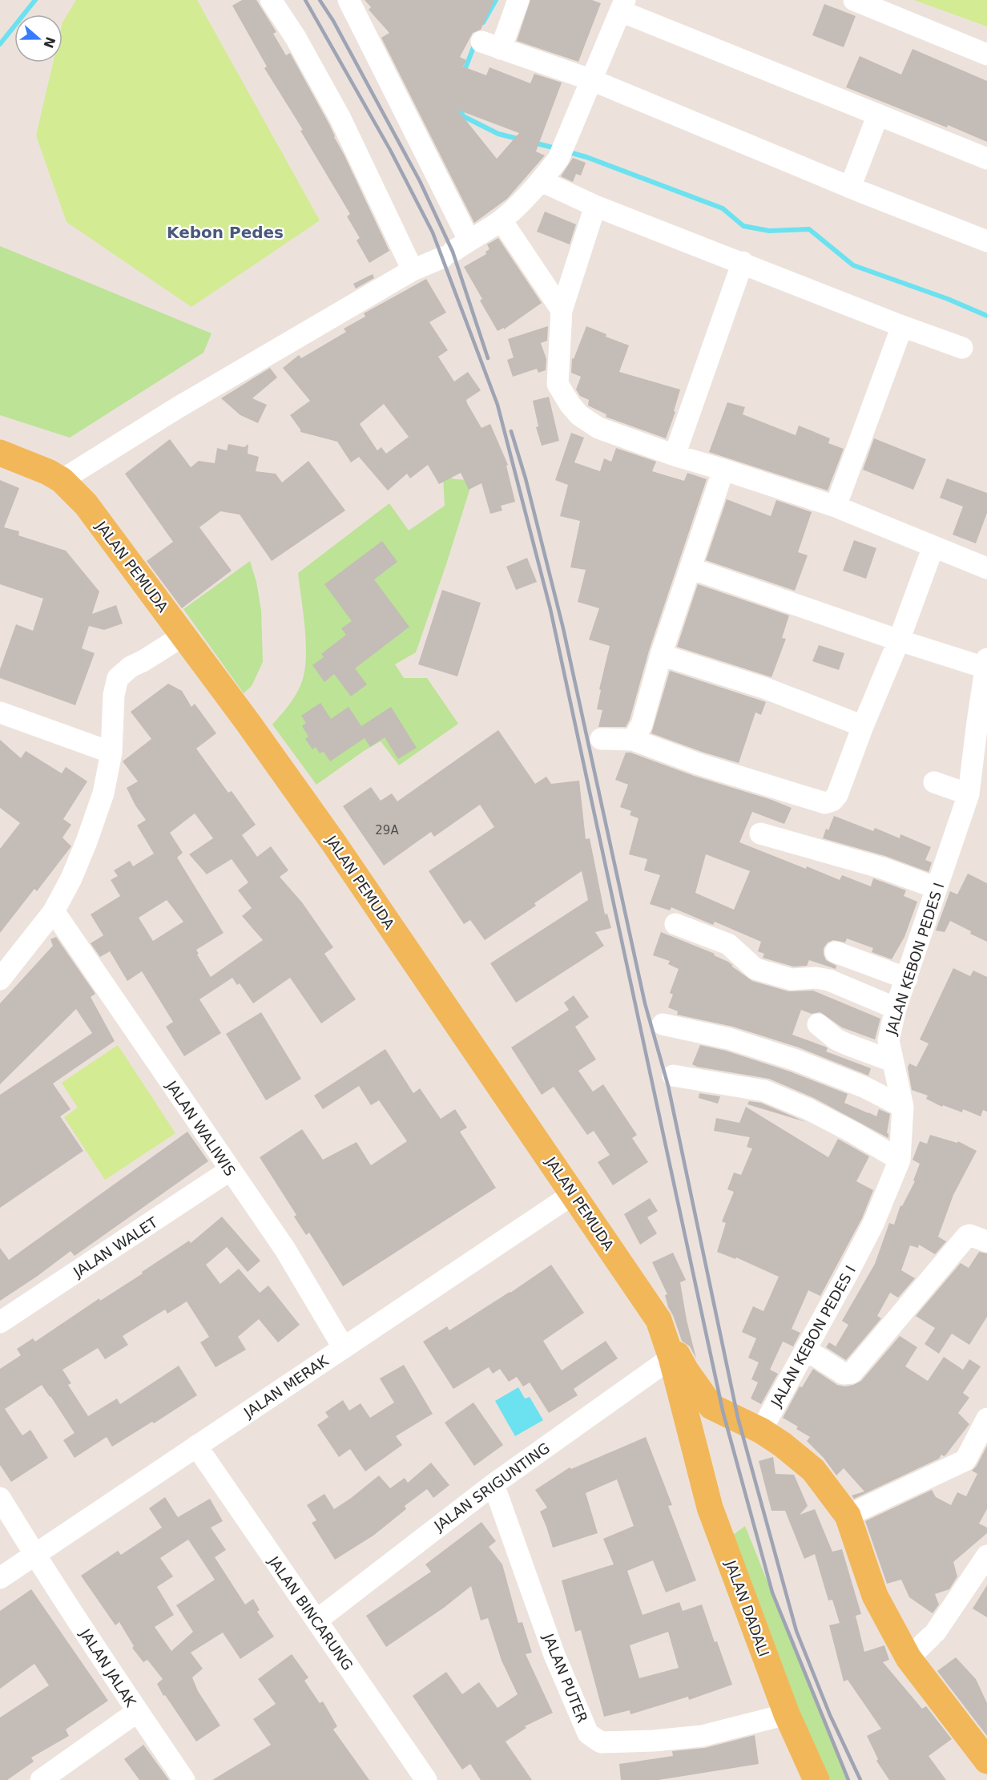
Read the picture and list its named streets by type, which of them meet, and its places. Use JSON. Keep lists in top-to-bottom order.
{
  "streets": {
    "main road": ["JALAN PEMUDA", "JALAN DADALI"],
    "street": [
      "JALAN KEBON PEDES I",
      "JALAN WALIWIS",
      "JALAN WALET",
      "JALAN MERAK",
      "JALAN SRIGUNTING",
      "JALAN BINCARUNG",
      "JALAN JALAK",
      "JALAN PUTER"
    ]
  },
  "crossings": [
    ["JALAN PEMUDA", "JALAN MERAK"],
    ["JALAN PEMUDA", "JALAN SRIGUNTING"],
    ["JALAN PEMUDA", "JALAN DADALI"],
    ["JALAN WALIWIS", "JALAN WALET"],
    ["JALAN WALIWIS", "JALAN MERAK"],
    ["JALAN MERAK", "JALAN BINCARUNG"],
    ["JALAN MERAK", "JALAN JALAK"],
    ["JALAN SRIGUNTING", "JALAN DADALI"],
    ["JALAN SRIGUNTING", "JALAN BINCARUNG"],
    ["JALAN SRIGUNTING", "JALAN PUTER"],
    ["JALAN DADALI", "JALAN PUTER"]
  ],
  "districts": ["Kebon Pedes"],
  "house_numbers": ["29A"],
  "north": "right"
}
